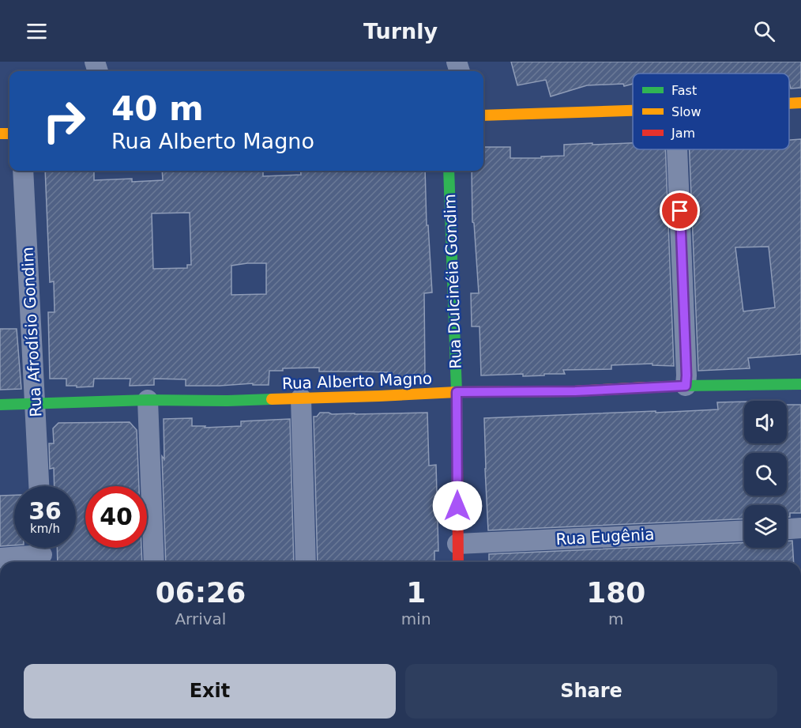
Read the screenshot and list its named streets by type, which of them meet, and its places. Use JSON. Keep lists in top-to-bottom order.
{
  "streets": {
    "main road": ["Rua Dulcinéia Gondim", "Rua Alberto Magno"],
    "street": ["Rua Afrodísio Gondim", "Rua Eugênia"]
  },
  "crossings": [
    ["Rua Dulcinéia Gondim", "Rua Alberto Magno"],
    ["Rua Dulcinéia Gondim", "Rua Eugênia"],
    ["Rua Afrodísio Gondim", "Rua Alberto Magno"]
  ],
  "legend": ["Fast", "Slow", "Jam"],
  "page": {
    "header": "Turnly",
    "turn": ["40 m", "Rua Alberto Magno"],
    "speed": "36 km/h",
    "limit": "40",
    "eta": [
      "06:26",
      "Arrival",
      "1",
      "min",
      "180",
      "m"
    ],
    "buttons": ["Exit", "Share"]
  }
}
